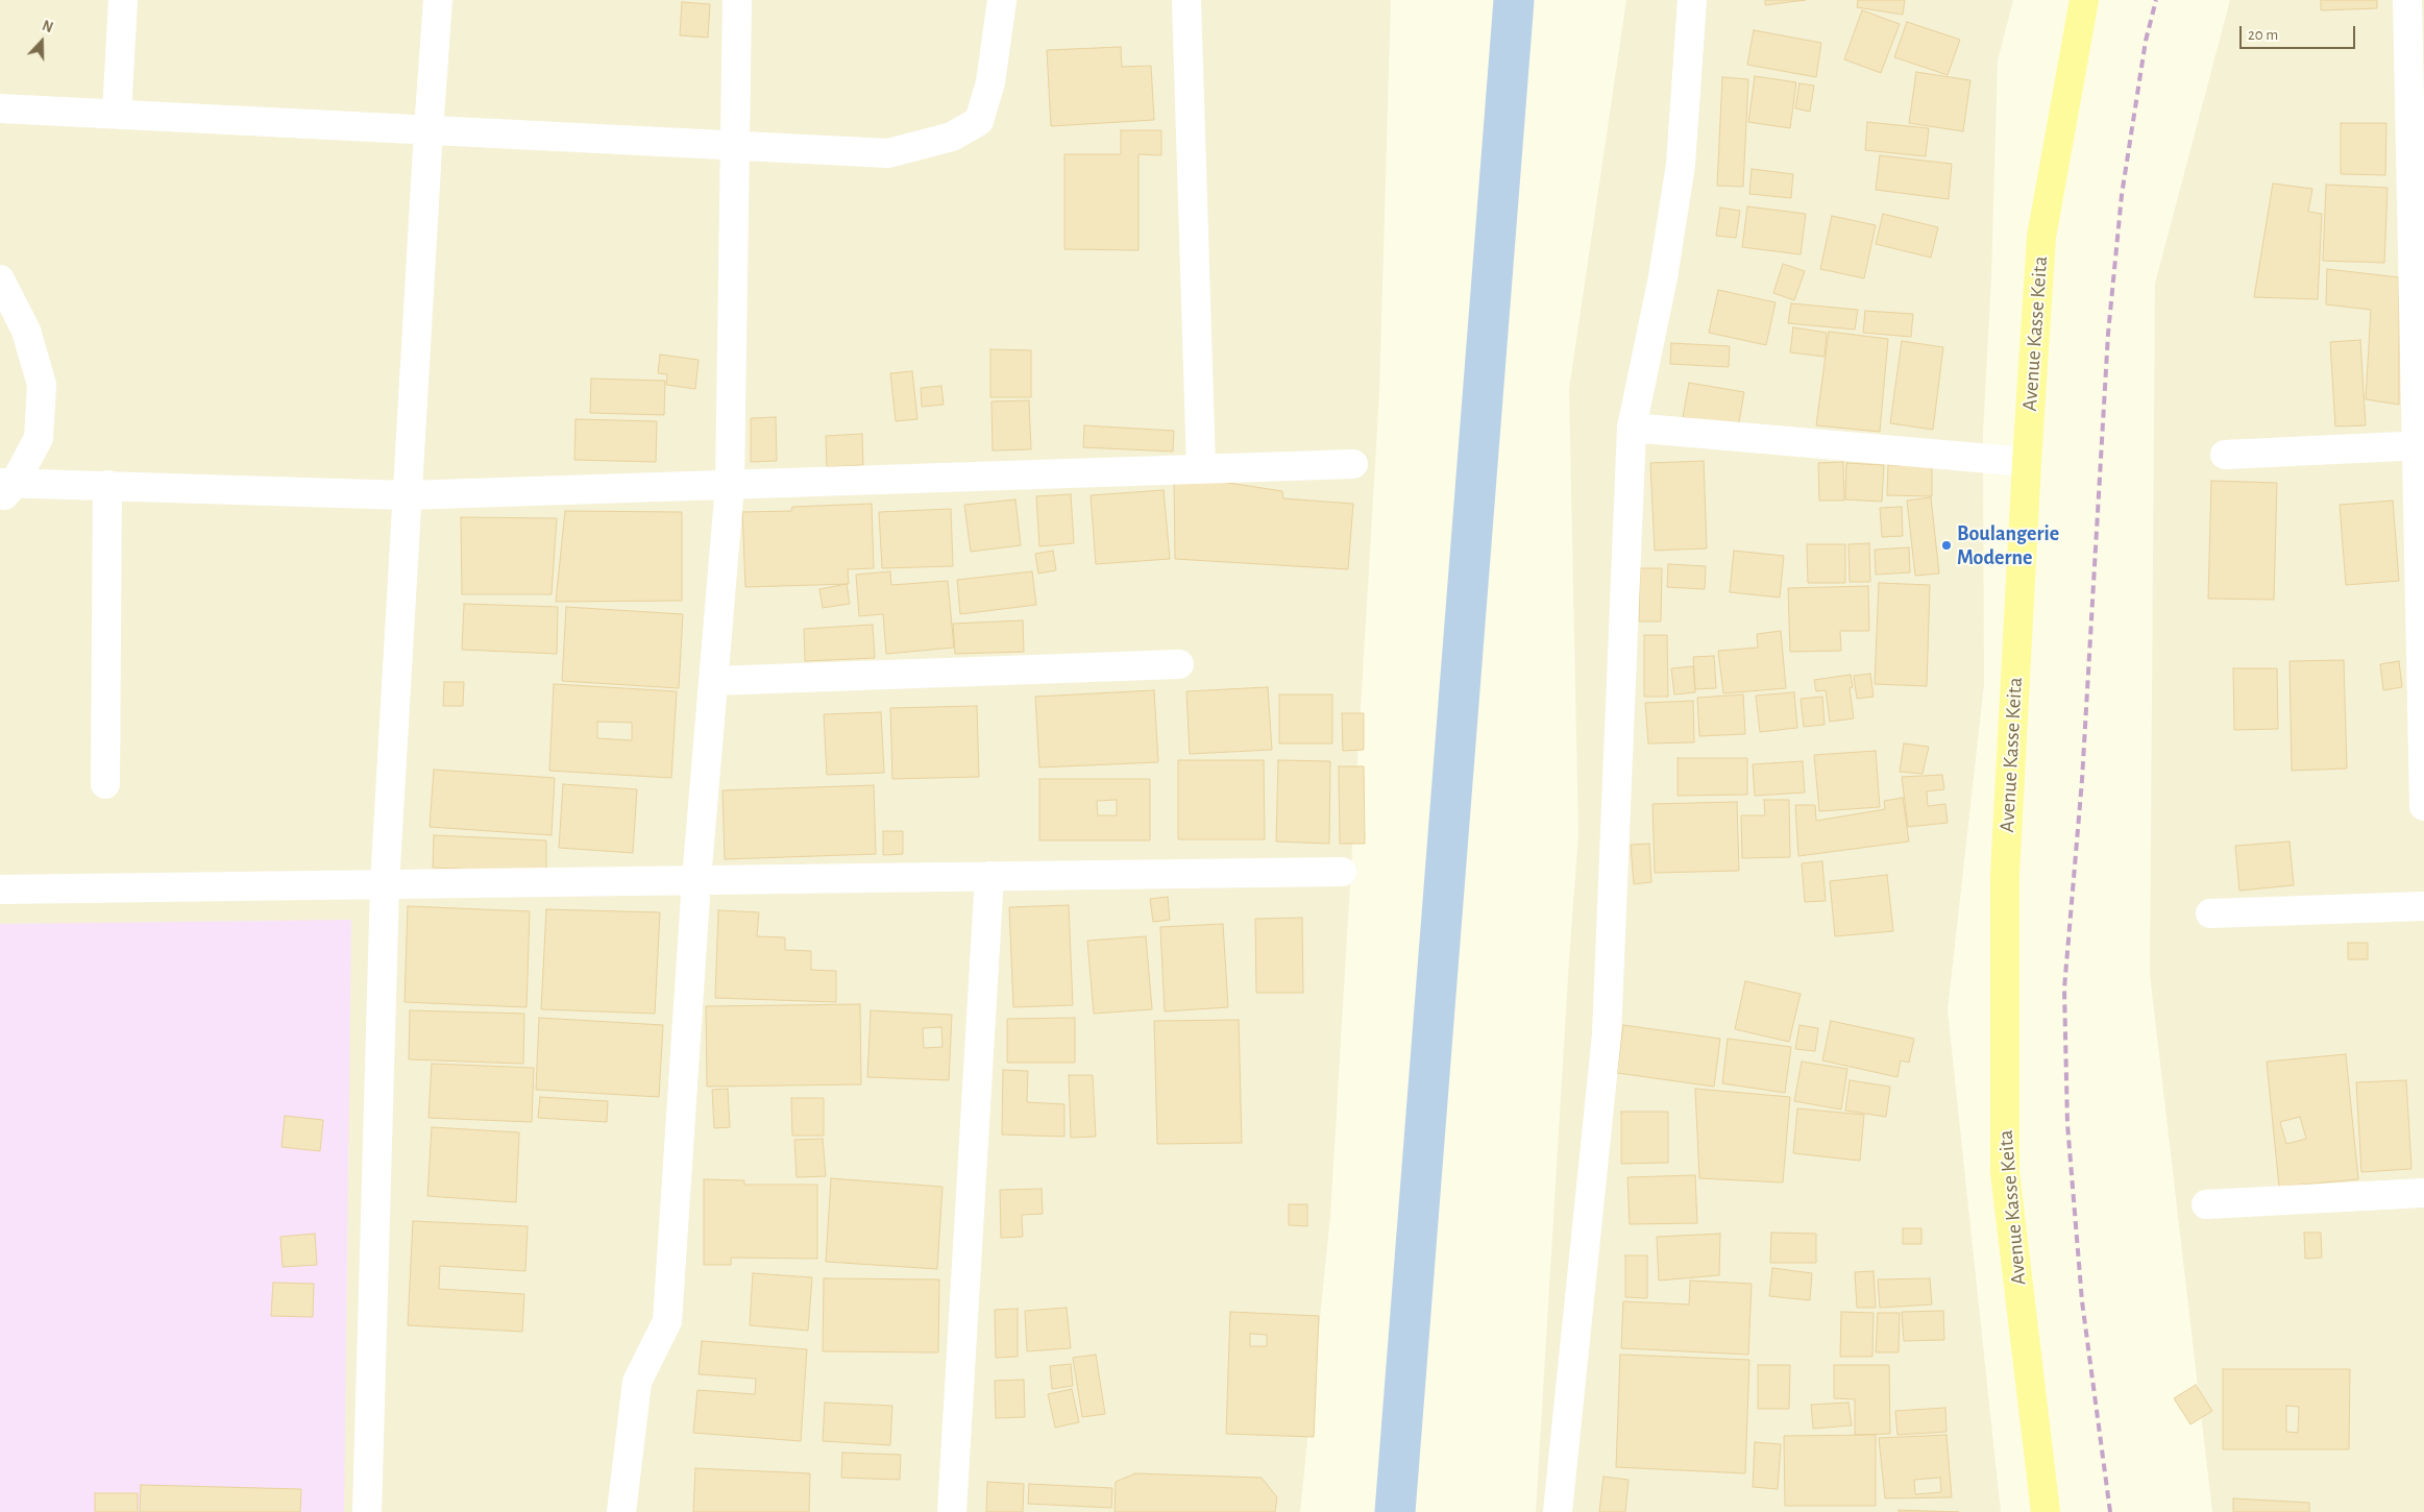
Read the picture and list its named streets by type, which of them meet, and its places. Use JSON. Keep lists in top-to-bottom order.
{
  "streets": {
    "main road": ["Avenue Kasse Keita"]
  },
  "places": ["Boulangerie Moderne"],
  "scale_bar": "20 m",
  "north": "top"
}
